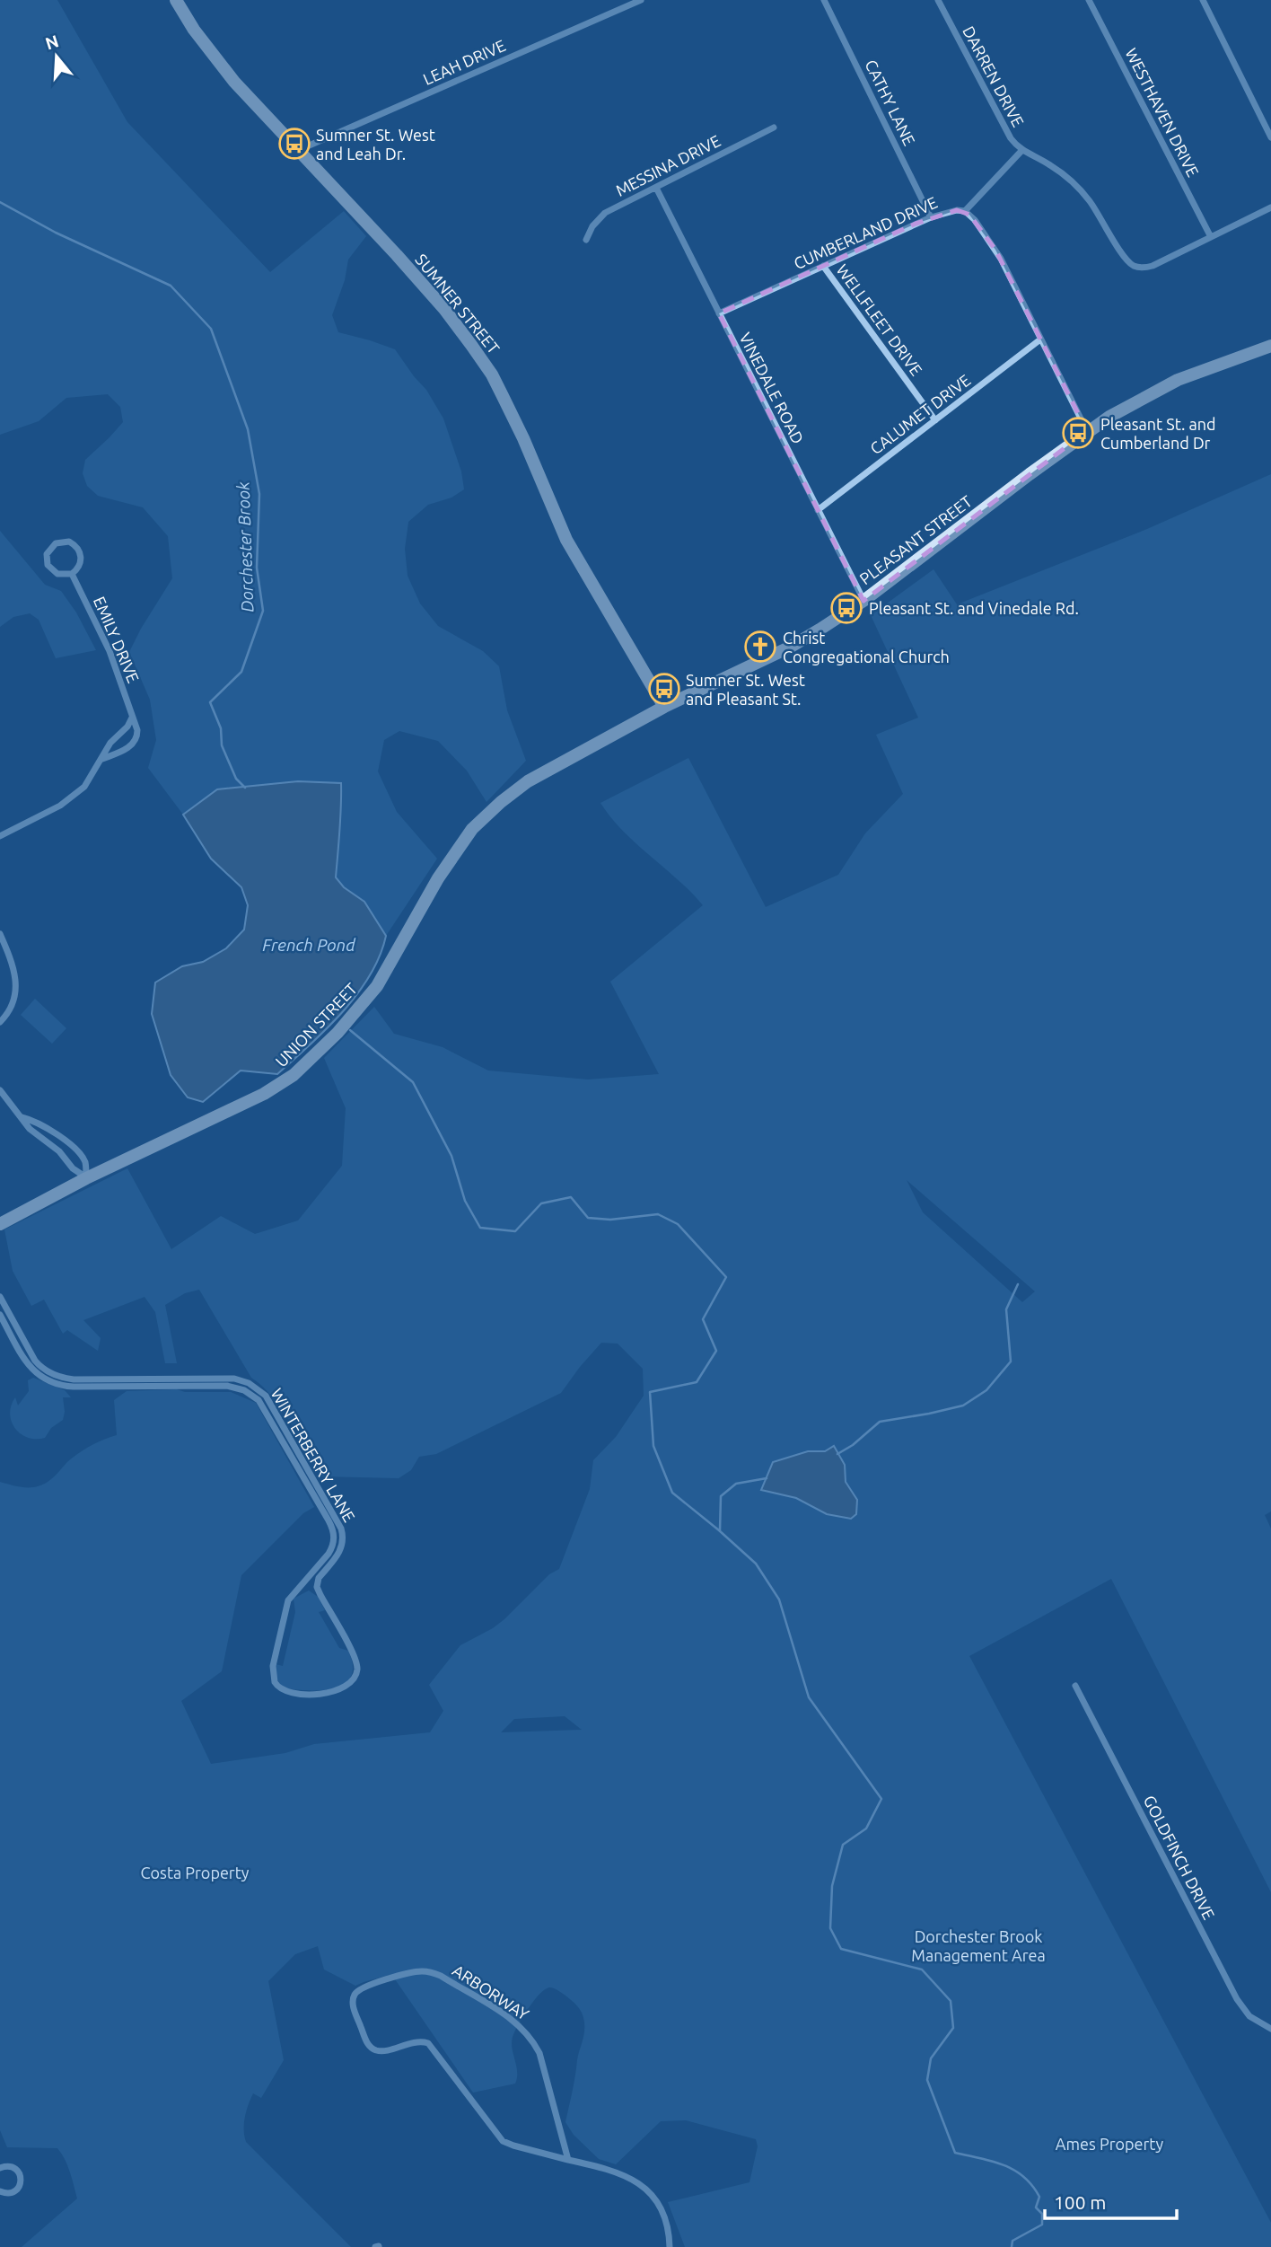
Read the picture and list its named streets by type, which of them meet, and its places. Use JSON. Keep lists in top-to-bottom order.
{
  "streets": {
    "main road": ["SUMNER STREET", "PLEASANT STREET", "UNION STREET"],
    "street": [
      "LEAH DRIVE",
      "DARREN DRIVE",
      "CATHY LANE",
      "WESTHAVEN DRIVE",
      "MESSINA DRIVE",
      "CUMBERLAND DRIVE",
      "WELLFLEET DRIVE",
      "VINEDALE ROAD",
      "CALUMET DRIVE",
      "EMILY DRIVE",
      "WINTERBERRY LANE",
      "GOLDFINCH DRIVE",
      "ARBORWAY"
    ]
  },
  "crossings": [
    ["LEAH DRIVE", "SUMNER STREET"],
    ["DARREN DRIVE", "WESTHAVEN DRIVE"],
    ["CATHY LANE", "CUMBERLAND DRIVE"],
    ["MESSINA DRIVE", "VINEDALE ROAD"],
    ["CUMBERLAND DRIVE", "WELLFLEET DRIVE"],
    ["CUMBERLAND DRIVE", "VINEDALE ROAD"],
    ["SUMNER STREET", "PLEASANT STREET"],
    ["WELLFLEET DRIVE", "CALUMET DRIVE"],
    ["VINEDALE ROAD", "CALUMET DRIVE"],
    ["VINEDALE ROAD", "PLEASANT STREET"],
    ["PLEASANT STREET", "UNION STREET"]
  ],
  "water": ["Dorchester Brook", "French Pond"],
  "parks": ["Costa Property", "Dorchester Brook Management Area", "Ames Property"],
  "places": {
    "bus stop": [
      "Sumner St. West and Leah Dr.",
      "Pleasant St. and Cumberland Dr",
      "Pleasant St. and Vinedale Rd.",
      "Sumner St. West and Pleasant St."
    ],
    "church": ["Christ Congregational Church"]
  },
  "scale_bar": "100 m",
  "north": "top"
}
